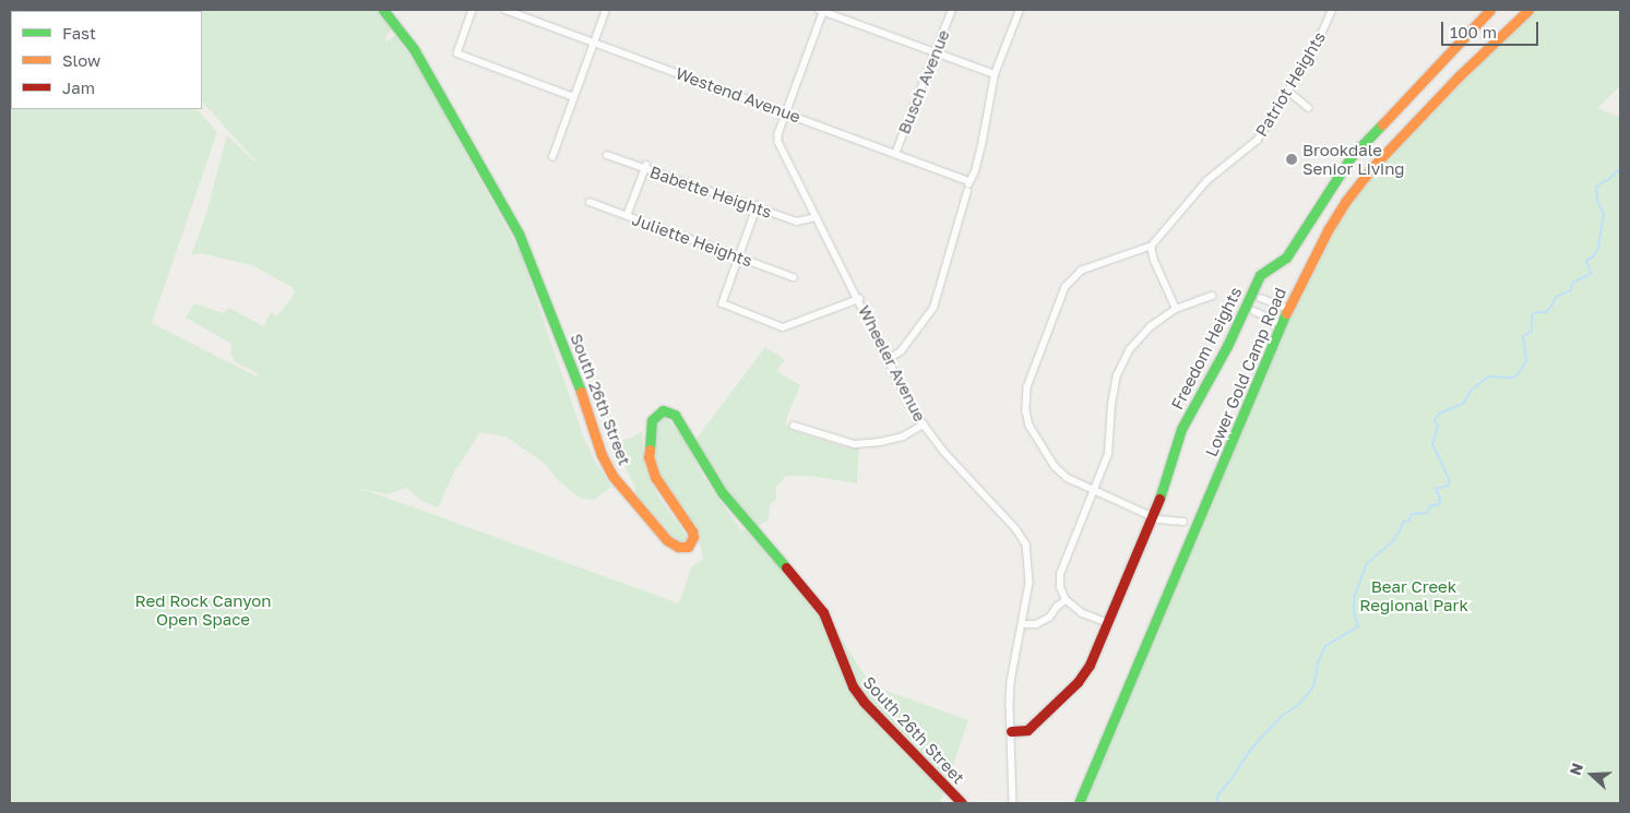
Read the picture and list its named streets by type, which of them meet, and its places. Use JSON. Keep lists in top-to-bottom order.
{
  "streets": {
    "street": [
      "Busch Avenue",
      "Patriot Heights",
      "Westend Avenue",
      "Babette Heights",
      "Juliette Heights",
      "Freedom Heights",
      "Wheeler Avenue",
      "Lower Gold Camp Road",
      "South 26th Street"
    ]
  },
  "crossings": [
    ["Busch Avenue", "Westend Avenue"],
    ["Westend Avenue", "Wheeler Avenue"],
    ["Babette Heights", "Wheeler Avenue"],
    ["Freedom Heights", "Wheeler Avenue"]
  ],
  "parks": ["Bear Creek Regional Park", "Red Rock Canyon Open Space"],
  "places": ["Brookdale Senior Living"],
  "legend": ["Fast", "Slow", "Jam"],
  "scale_bar": "100 m",
  "north": "left"
}
